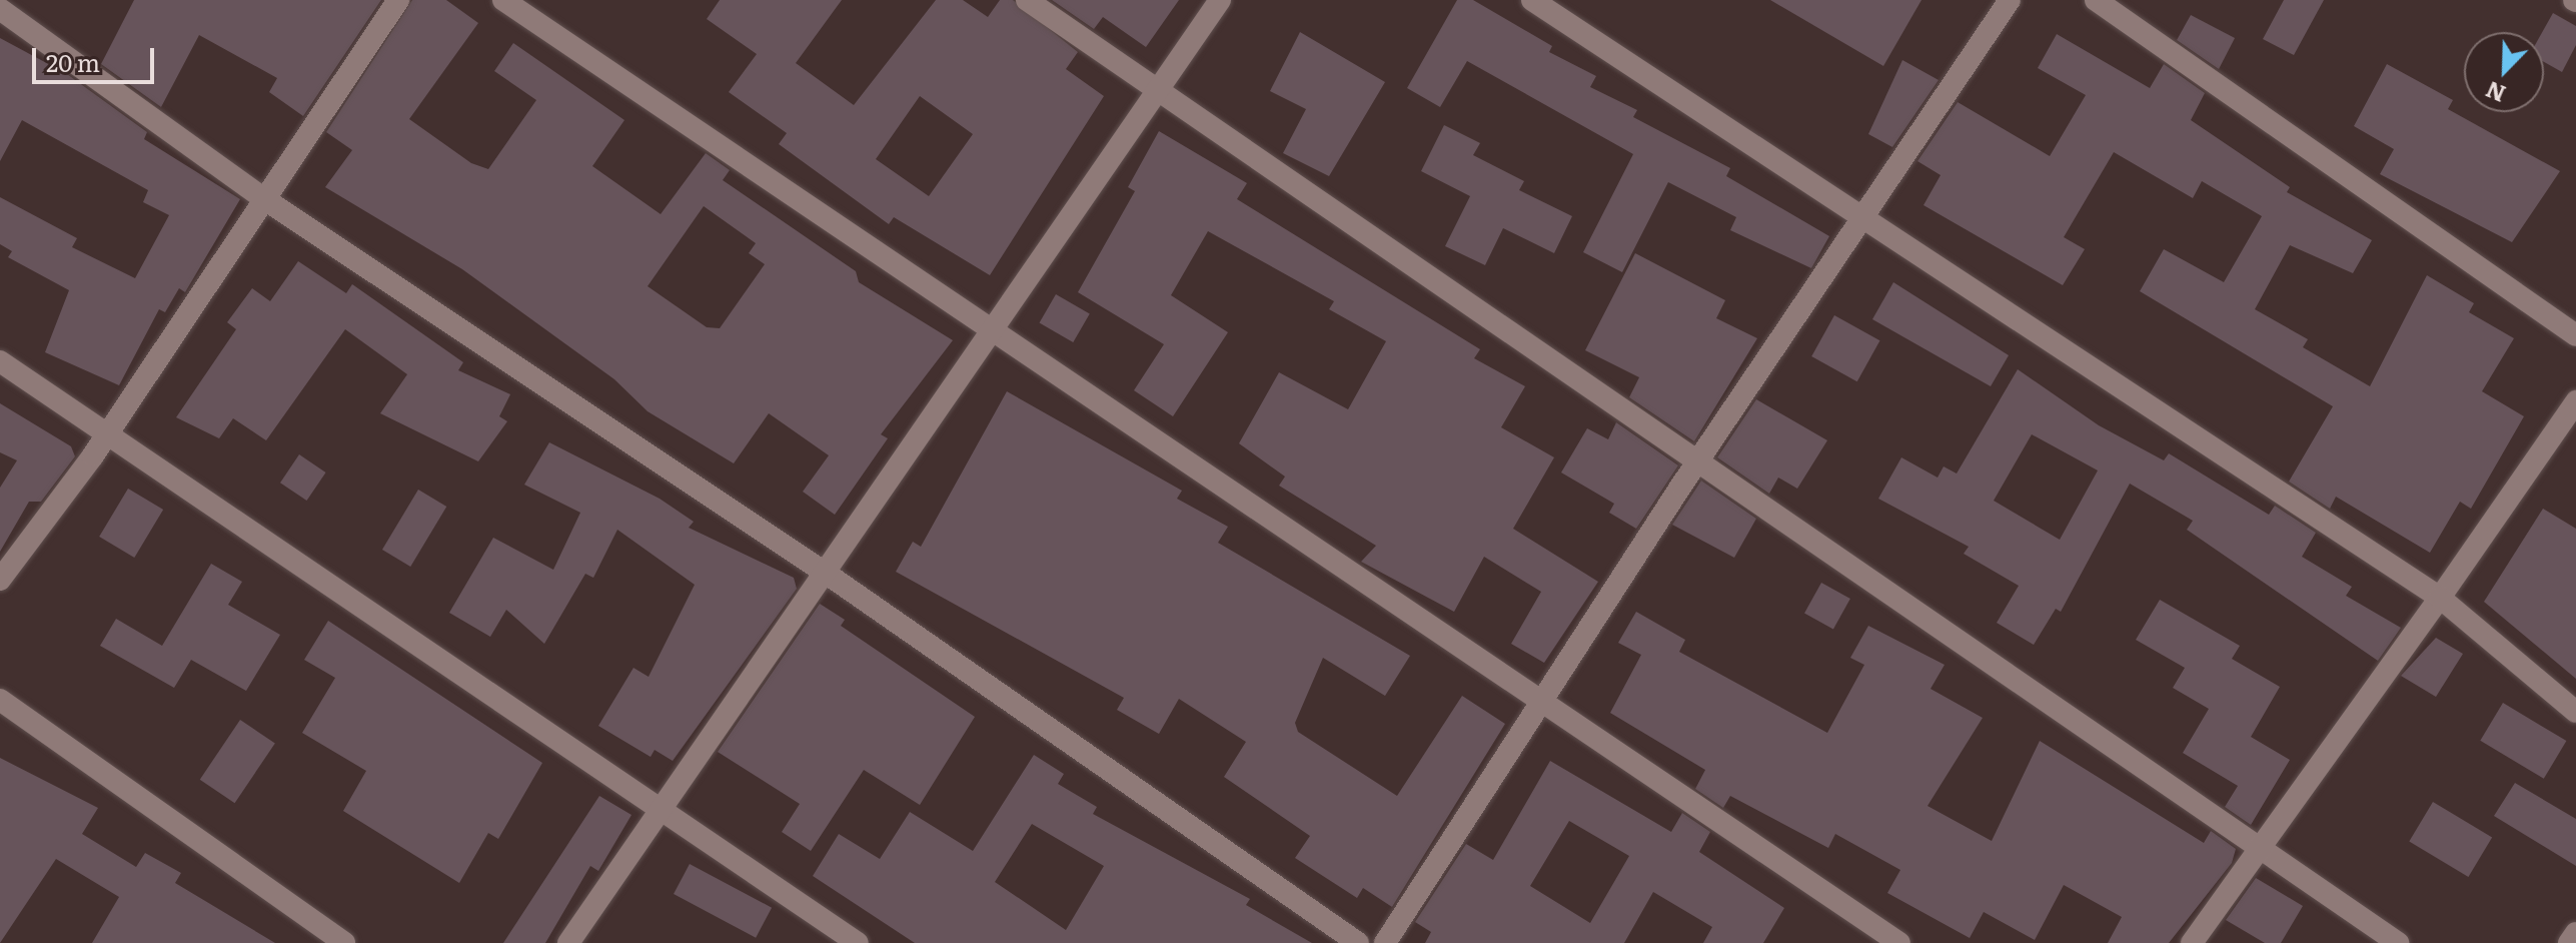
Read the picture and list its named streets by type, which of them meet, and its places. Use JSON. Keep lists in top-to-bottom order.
{
  "scale_bar": "20 m",
  "north": "bottom left"
}
